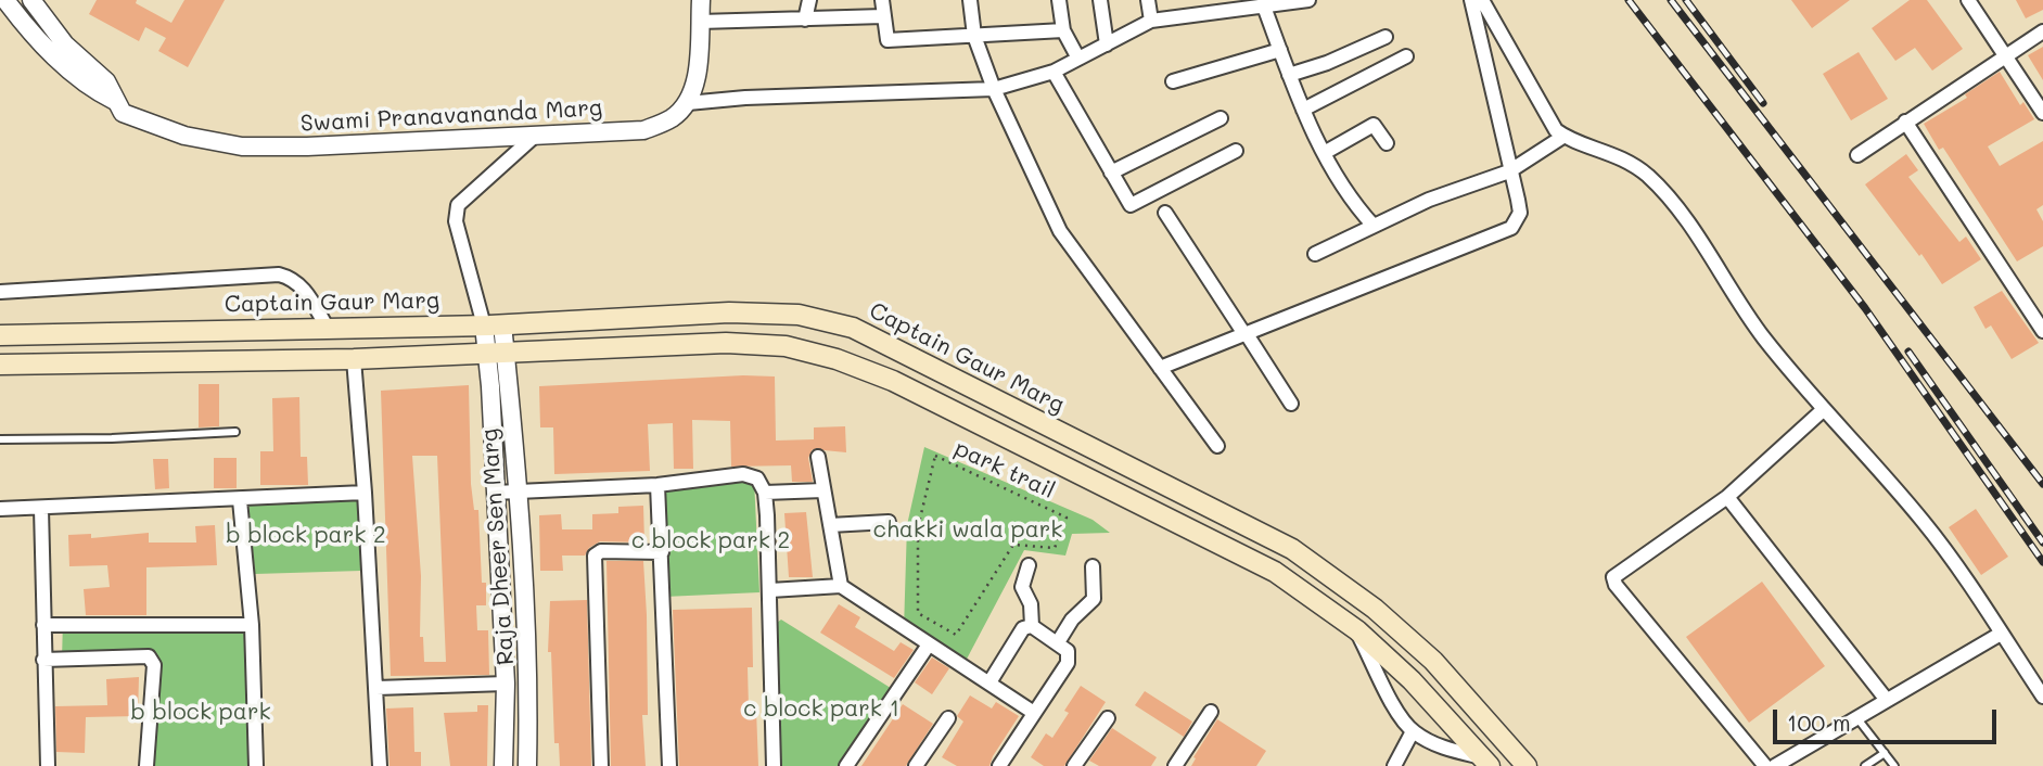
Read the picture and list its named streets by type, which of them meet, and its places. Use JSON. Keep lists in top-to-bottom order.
{
  "streets": {
    "main road": ["Captain Gaur Marg"],
    "street": ["Swami Pranavananda Marg", "Raja Dheer Sen Marg"],
    "path": ["park trail"]
  },
  "crossings": [
    ["Captain Gaur Marg", "Raja Dheer Sen Marg"]
  ],
  "parks": [
    "chakki wala park",
    "b block park 2",
    "c block park 2",
    "c block park 1",
    "b block park"
  ],
  "scale_bar": "100 m"
}
